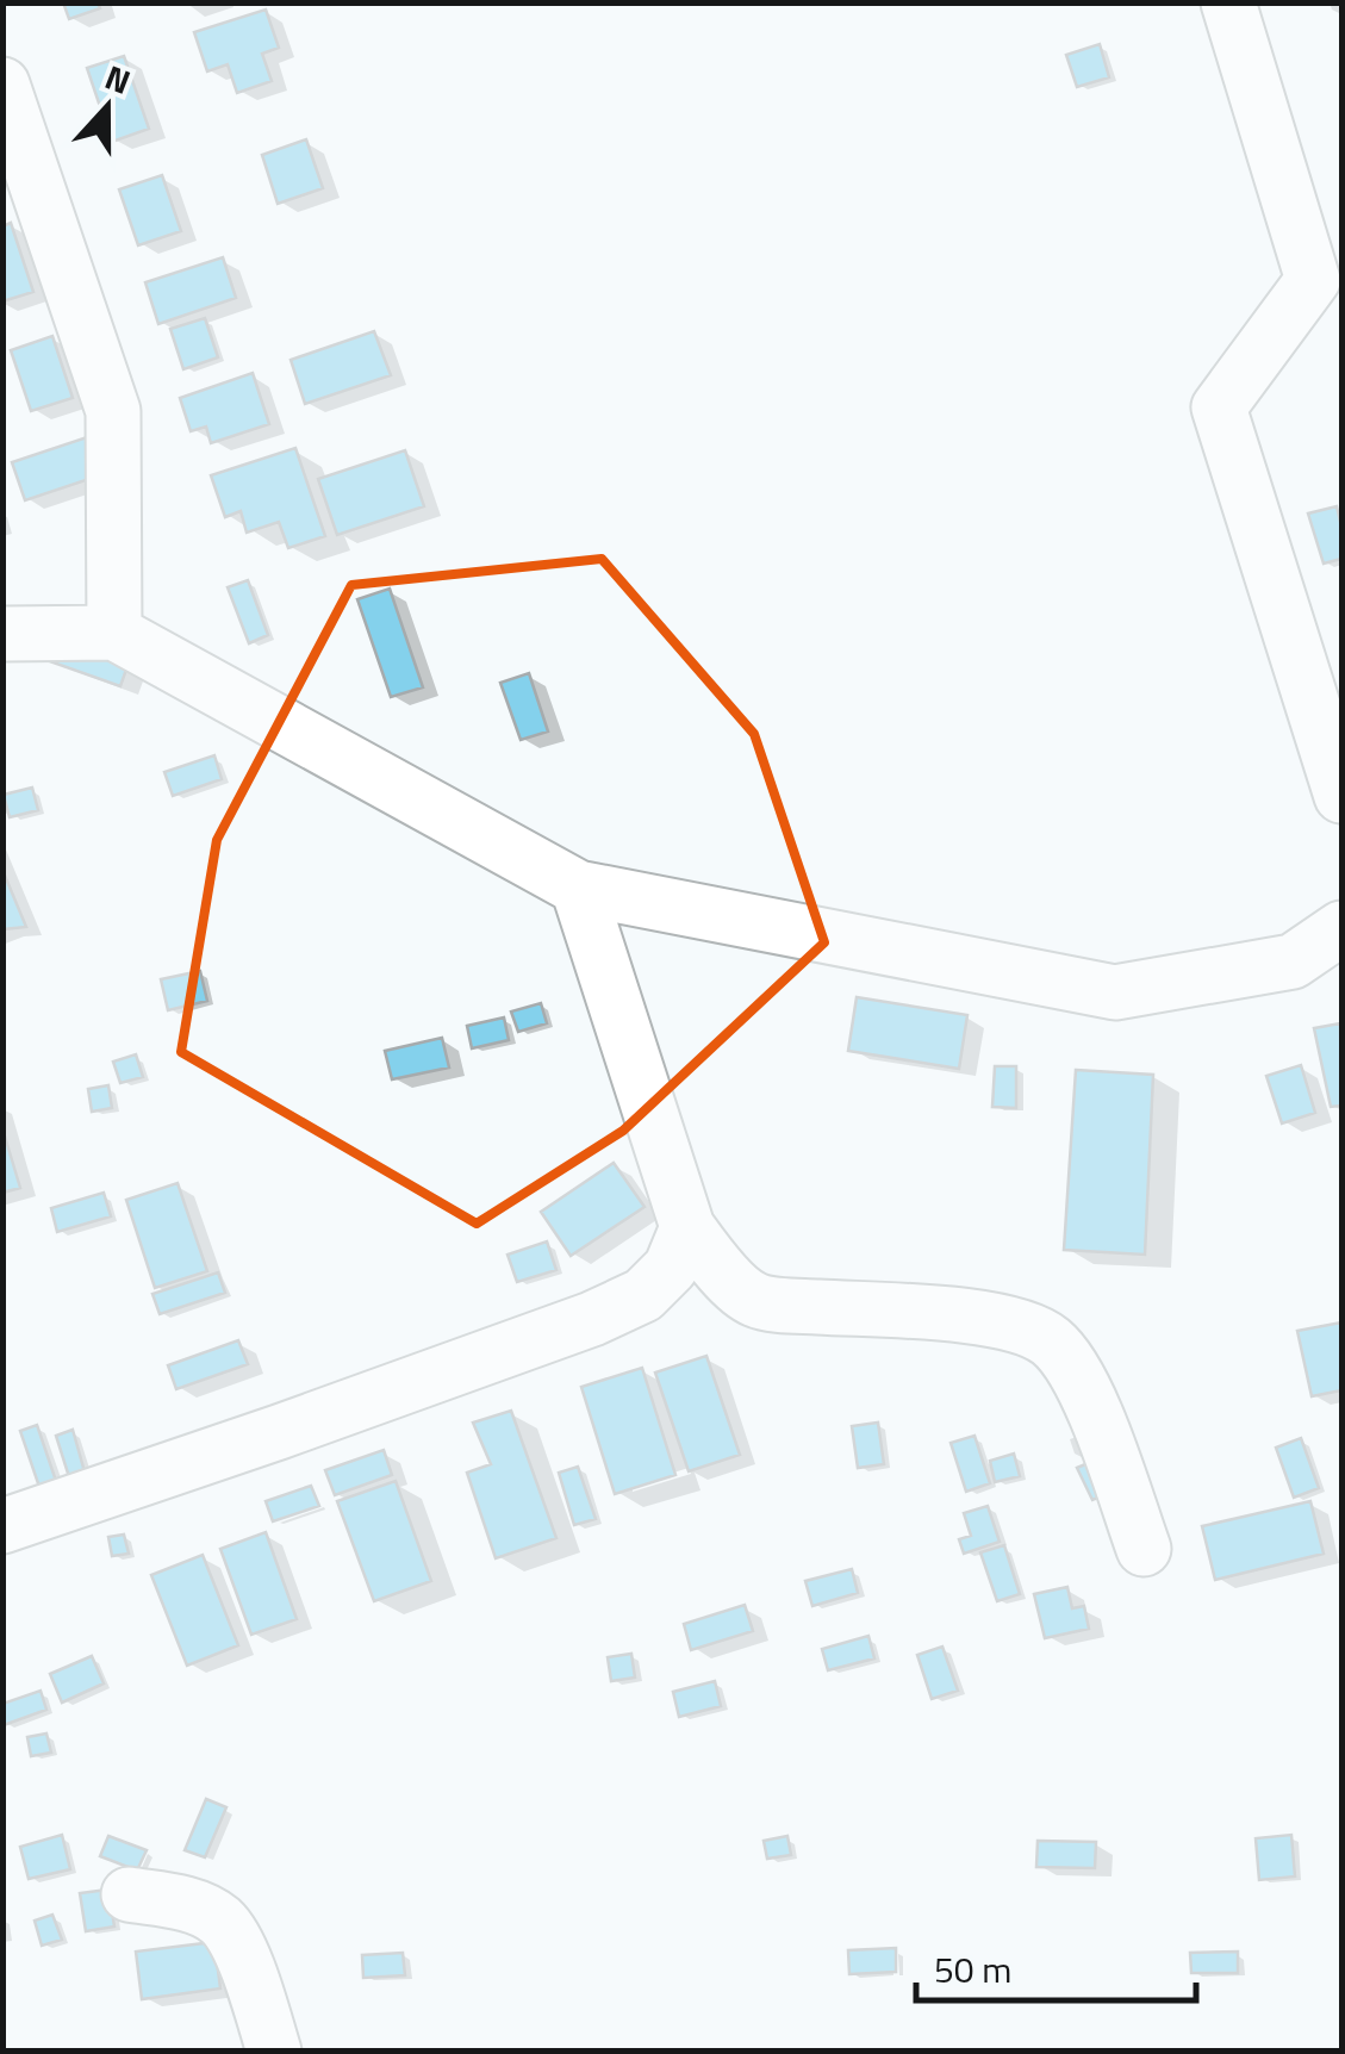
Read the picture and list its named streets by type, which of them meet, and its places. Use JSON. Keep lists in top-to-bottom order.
{
  "scale_bar": "50 m",
  "north": "top"
}
